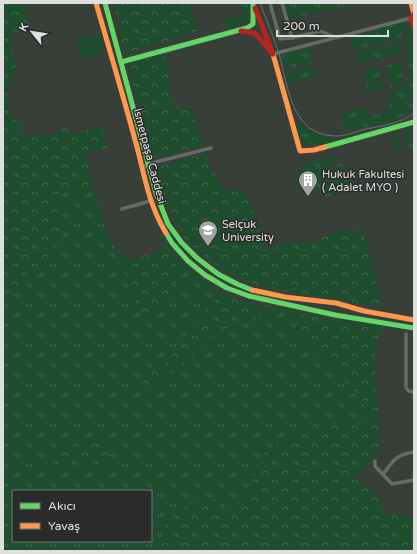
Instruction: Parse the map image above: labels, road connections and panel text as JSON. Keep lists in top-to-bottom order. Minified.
{"streets":{"main road":["İsmetpaşa Caddesi"]},"places":{"building":["Hukuk Fakultesi ( Adalet MYO )"],"school or university":["Selçuk University"]},"legend":["Akıcı","Yavaş"],"scale_bar":"200 m","north":"top left"}
